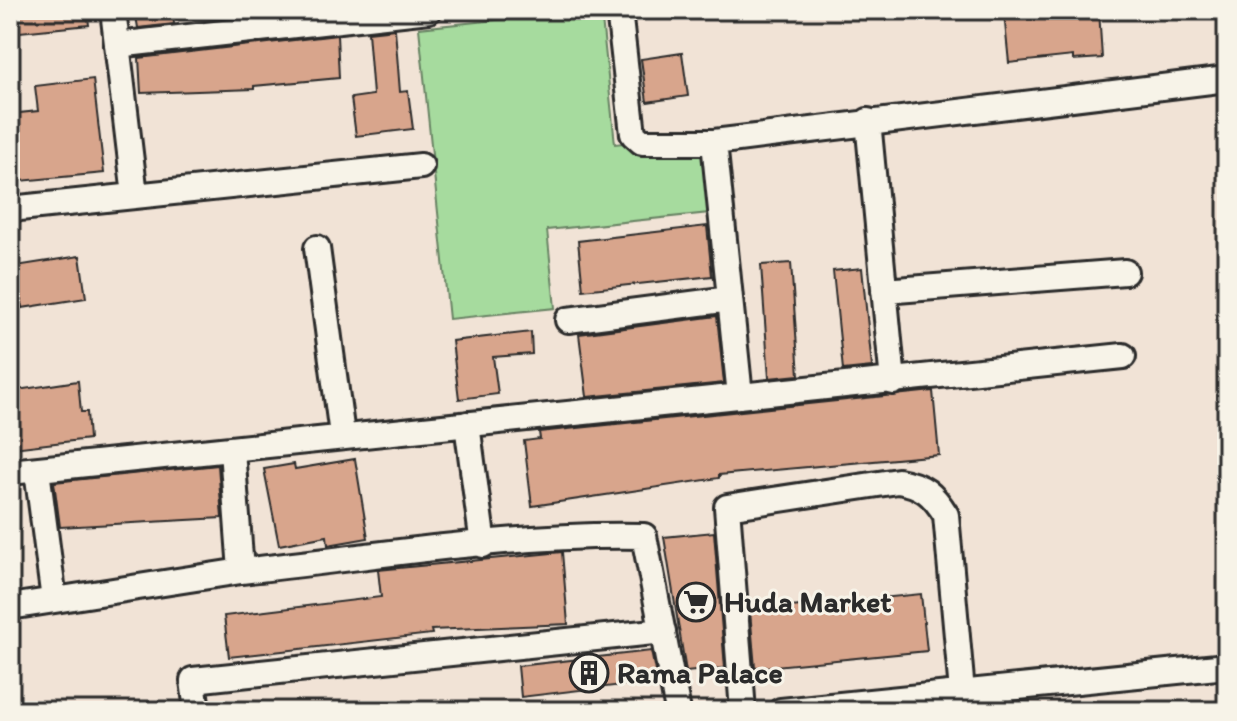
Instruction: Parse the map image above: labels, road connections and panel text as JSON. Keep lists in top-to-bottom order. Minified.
{"places":{"supermarket":["Huda Market"],"building":["Rama Palace"]}}
